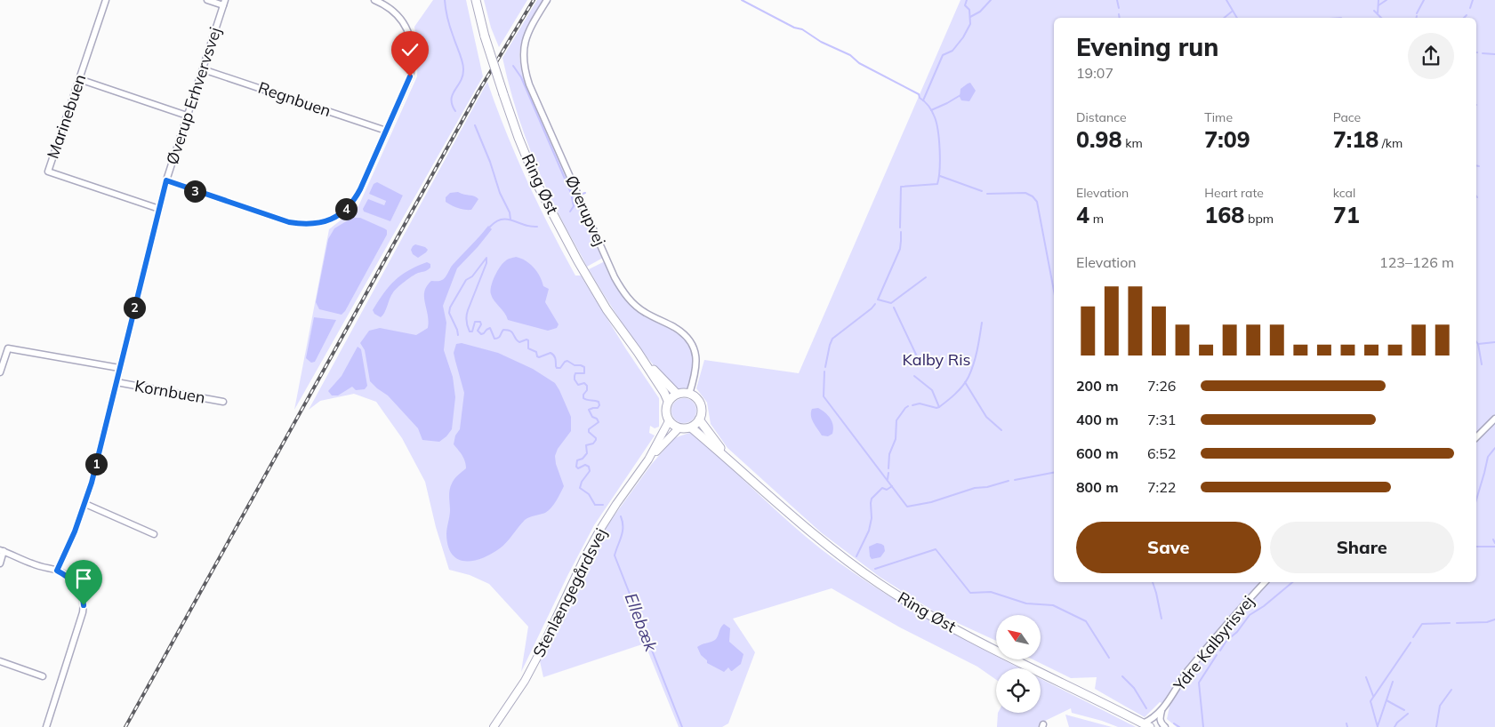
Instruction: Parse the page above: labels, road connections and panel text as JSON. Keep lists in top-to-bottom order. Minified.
{"streets":{"main road":["Ring Øst"],"street":["Øverup Erhvervsvej","Regnbuen","Marinebuen","Øverupvej","Kornbuen","Stenlængegårdsvej","Ydre Kalbyrisvej"]},"crossings":[["Øverup Erhvervsvej","Regnbuen"],["Øverup Erhvervsvej","Marinebuen"],["Øverup Erhvervsvej","Kornbuen"],["Ring Øst","Øverupvej"],["Ring Øst","Stenlængegårdsvej"],["Ring Øst","Ydre Kalbyrisvej"],["Øverupvej","Stenlængegårdsvej"]],"water":["Ellebæk"],"parks":["Kalby Ris"],"north":"top left","page":{"heading":["Evening run","19:07"],"stats":[["Distance","0.98 km"],["Time","7:09"],["Pace","7:18 /km"],["Elevation","4 m"],["Heart rate","168 bpm"],["kcal","71"]],"pins":["3","4","2","1"],"chart":["Elevation","123–126 m"],"list":[{"name":"200 m","note":"7:26"},{"name":"400 m","note":"7:31"},{"name":"600 m","note":"6:52"},{"name":"800 m","note":"7:22"}],"buttons":["Save","Share"]}}
